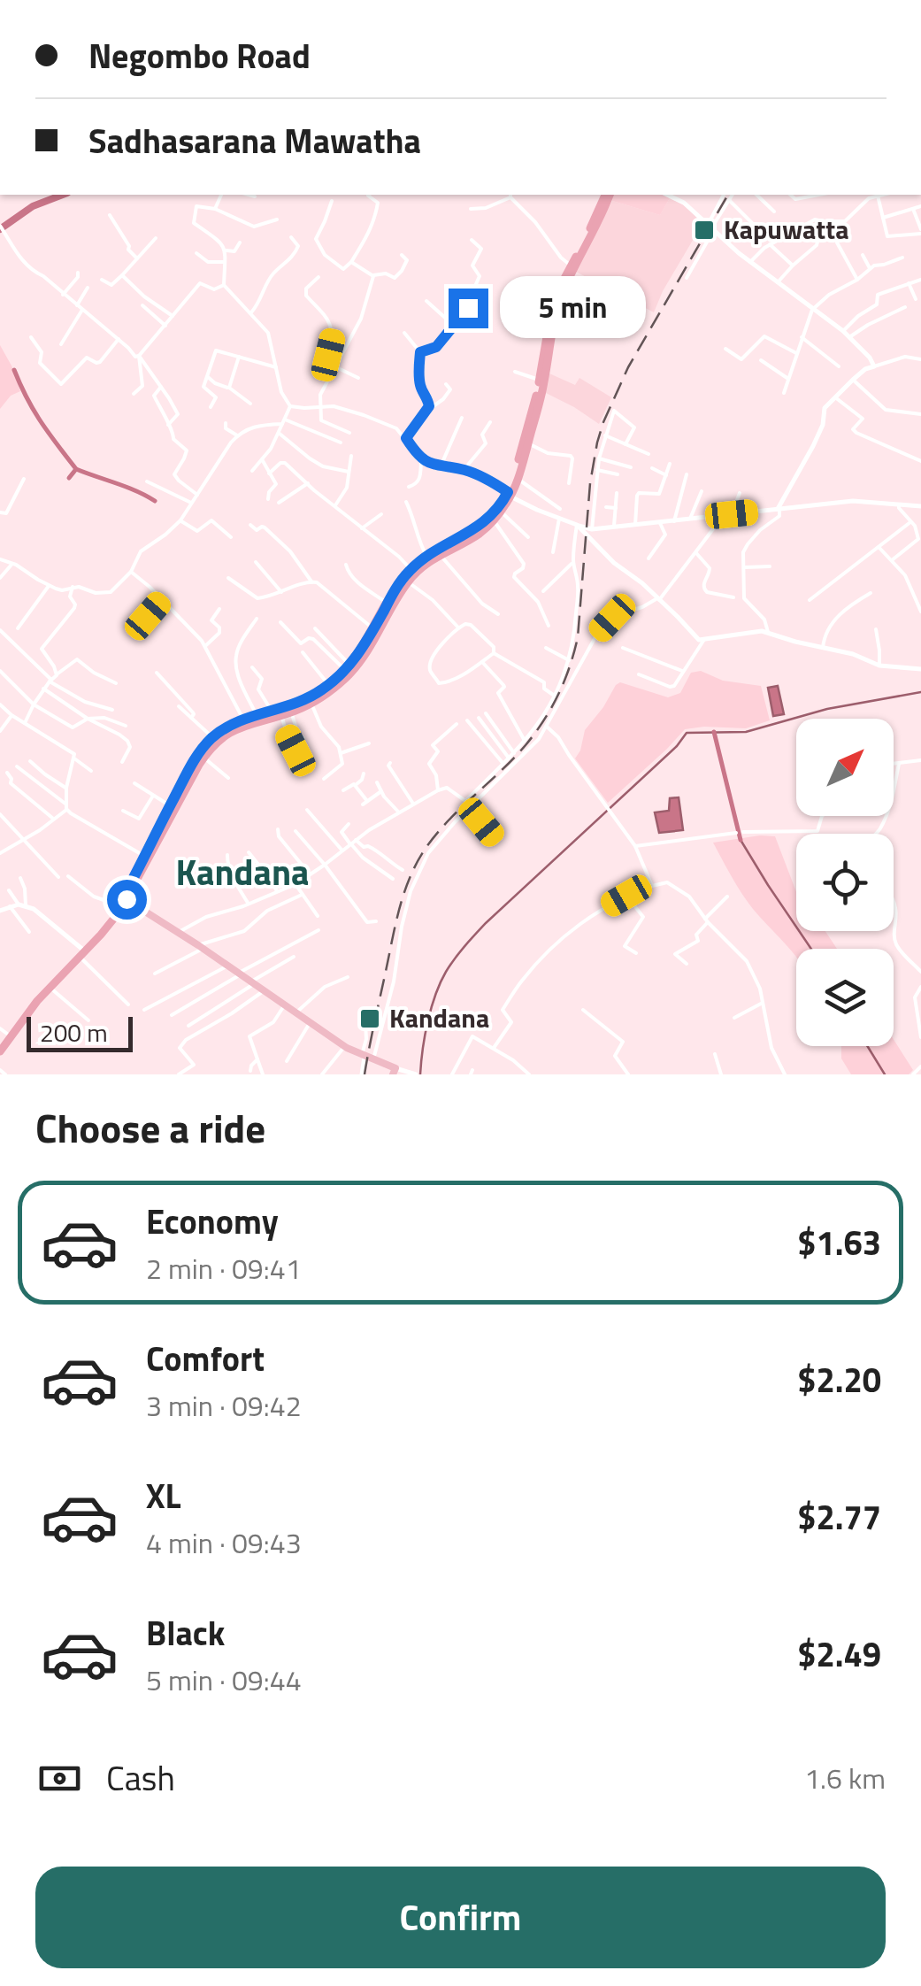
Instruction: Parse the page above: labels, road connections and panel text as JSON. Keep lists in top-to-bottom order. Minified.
{"districts":["Kandana"],"places":{"transit":["Kapuwatta","Kandana"]},"scale_bar":"200 m","north":"top right","page":{"banner":["Negombo Road","Sadhasarana Mawatha"],"bubble":"5 min","scale":"200 m","heading":"Choose a ride","list":[{"name":"Economy","note":"2 min · 09:41","value":"$1.63"},{"name":"Comfort","note":"3 min · 09:42","value":"$2.20"},{"name":"XL","note":"4 min · 09:43","value":"$2.77"},{"name":"Black","note":"5 min · 09:44","value":"$2.49"}],"pay":["Cash","1.6 km"],"buttons":"Confirm"}}
